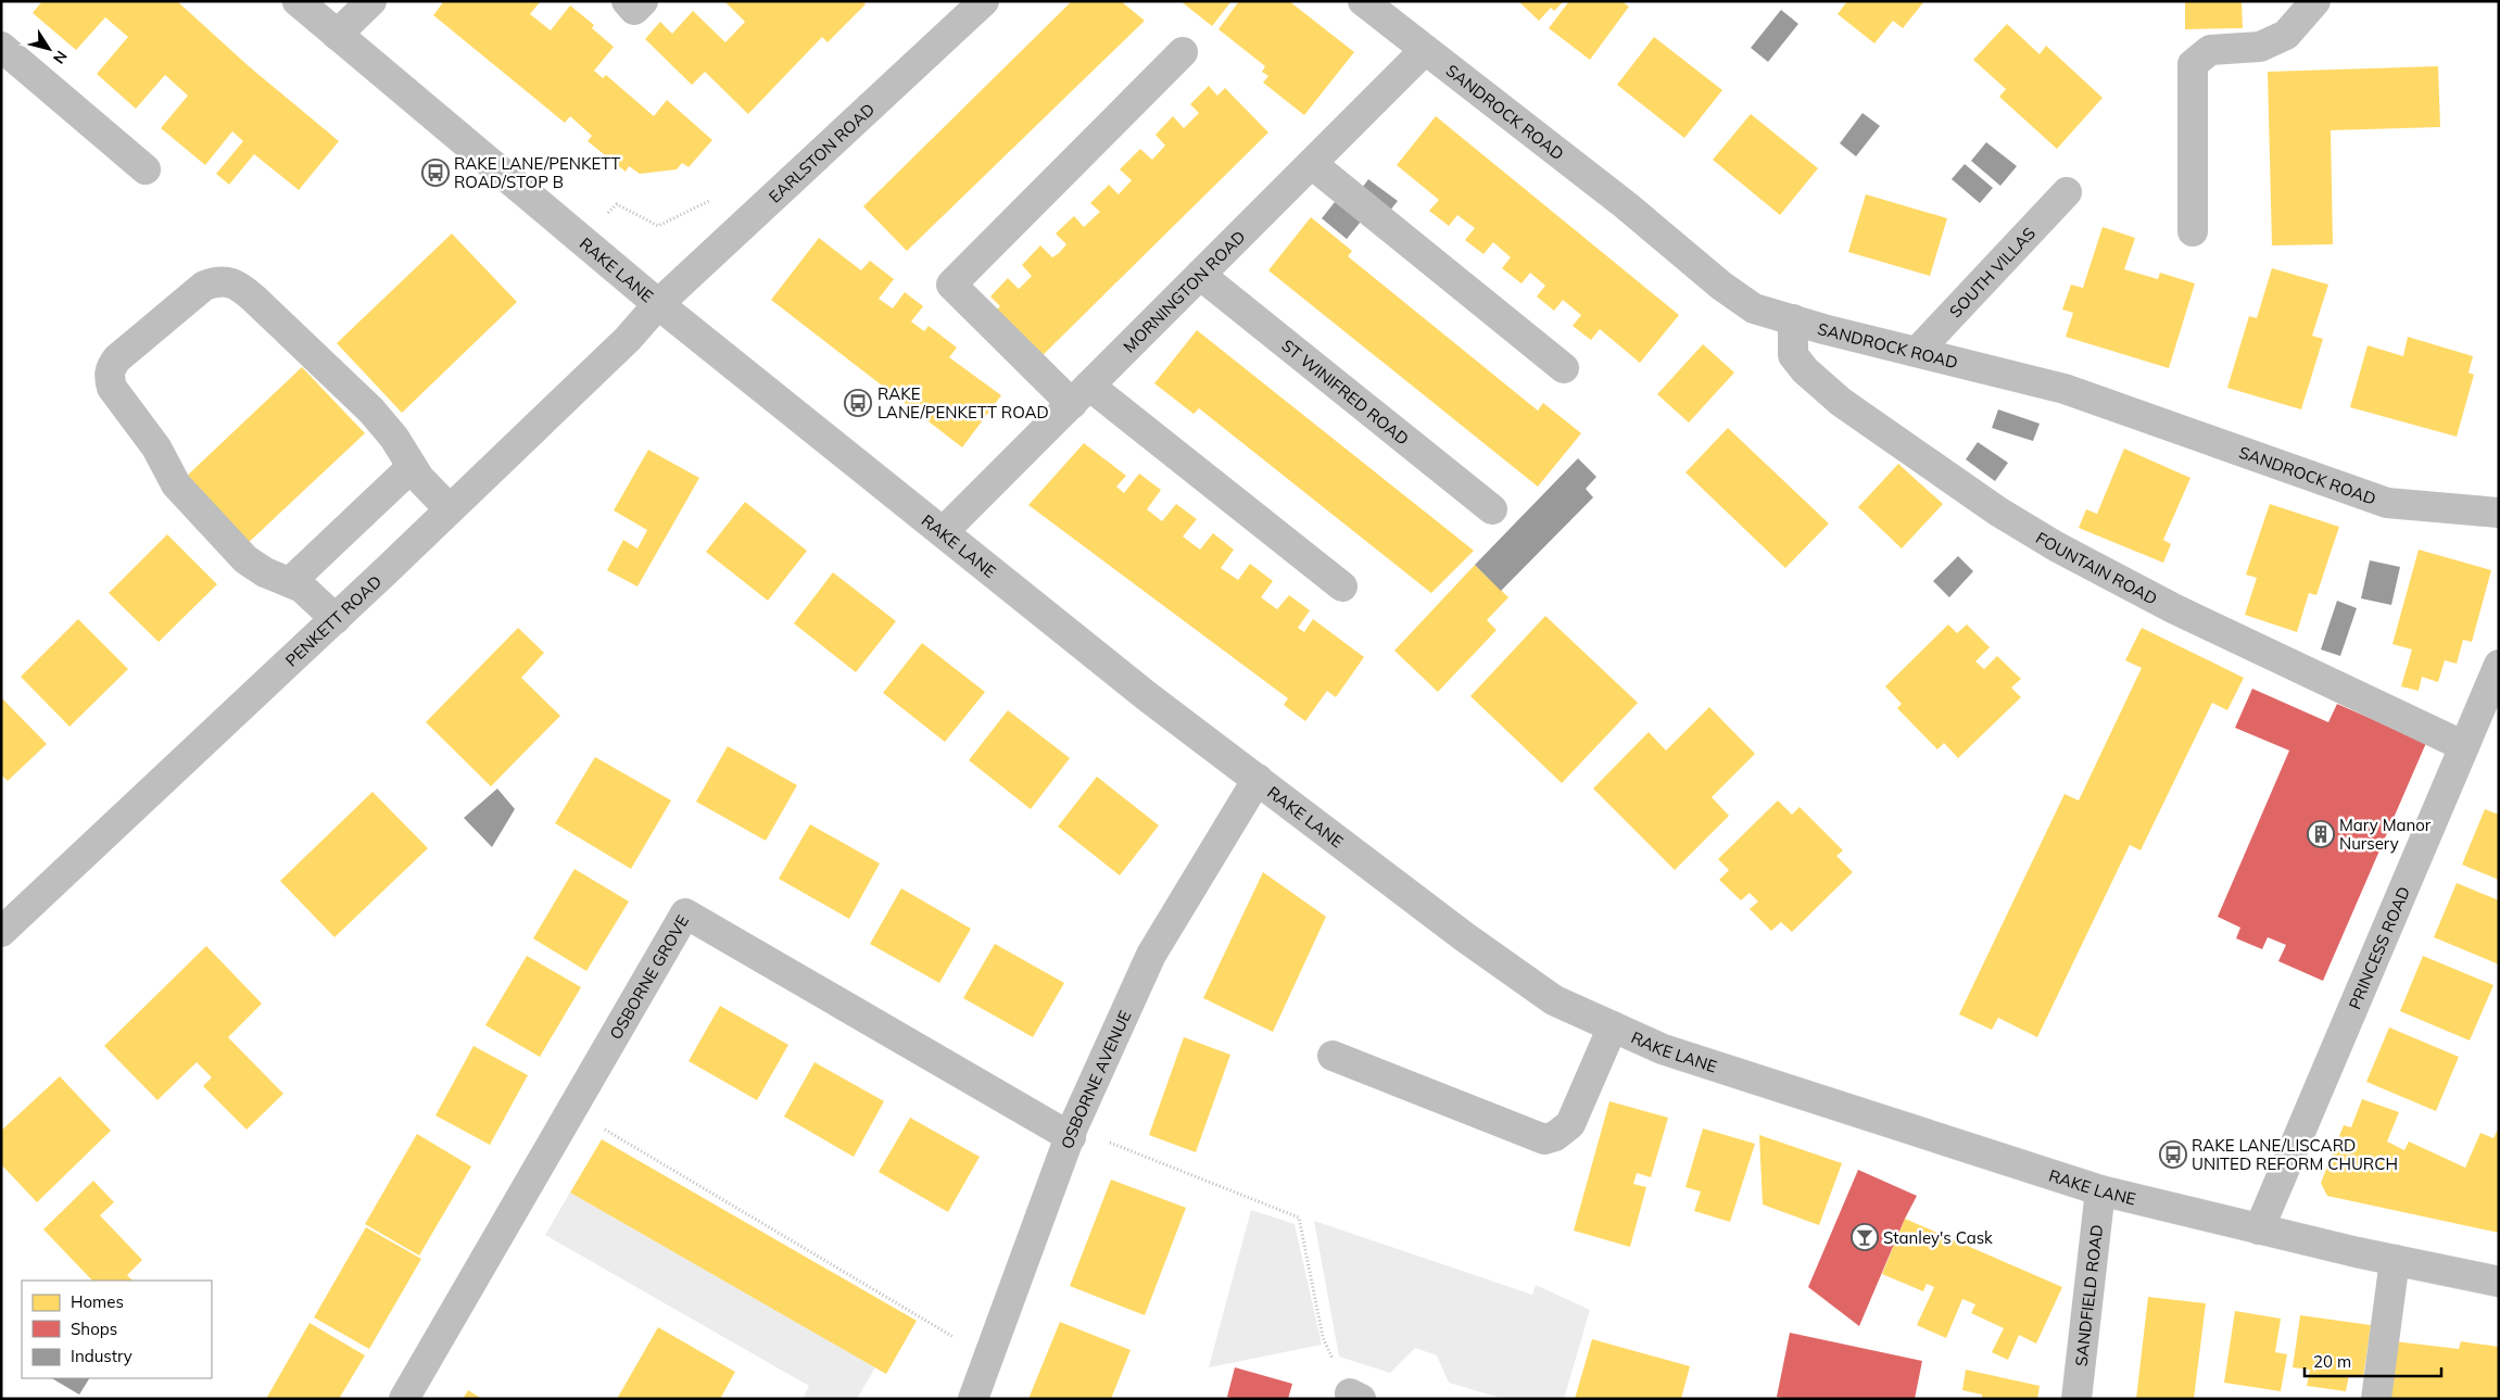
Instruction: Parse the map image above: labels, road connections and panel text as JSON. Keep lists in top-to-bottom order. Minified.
{"streets":{"street":["SANDROCK ROAD","EARLSTON ROAD","RAKE LANE","SOUTH VILLAS","MORNINGTON ROAD","ST WINIFRED ROAD","FOUNTAIN ROAD","PENKETT ROAD","PRINCESS ROAD","OSBORNE GROVE","OSBORNE AVENUE","SANDFIELD ROAD"]},"crossings":[["SANDROCK ROAD","SOUTH VILLAS"],["SANDROCK ROAD","MORNINGTON ROAD"],["SANDROCK ROAD","FOUNTAIN ROAD"],["EARLSTON ROAD","RAKE LANE"],["EARLSTON ROAD","PENKETT ROAD"],["RAKE LANE","MORNINGTON ROAD"],["RAKE LANE","PENKETT ROAD"],["RAKE LANE","PRINCESS ROAD"],["RAKE LANE","OSBORNE AVENUE"],["RAKE LANE","SANDFIELD ROAD"],["MORNINGTON ROAD","ST WINIFRED ROAD"],["FOUNTAIN ROAD","PRINCESS ROAD"],["OSBORNE GROVE","OSBORNE AVENUE"]],"places":{"bus stop":["RAKE LANE/PENKETT ROAD/STOP B","RAKE LANE/PENKETT ROAD","RAKE LANE/LISCARD UNITED REFORM CHURCH"],"building":["Mary Manor Nursery"],"bar":["Stanley's Cask"]},"legend":["Homes","Shops","Industry"],"scale_bar":"20 m","north":"bottom right"}
